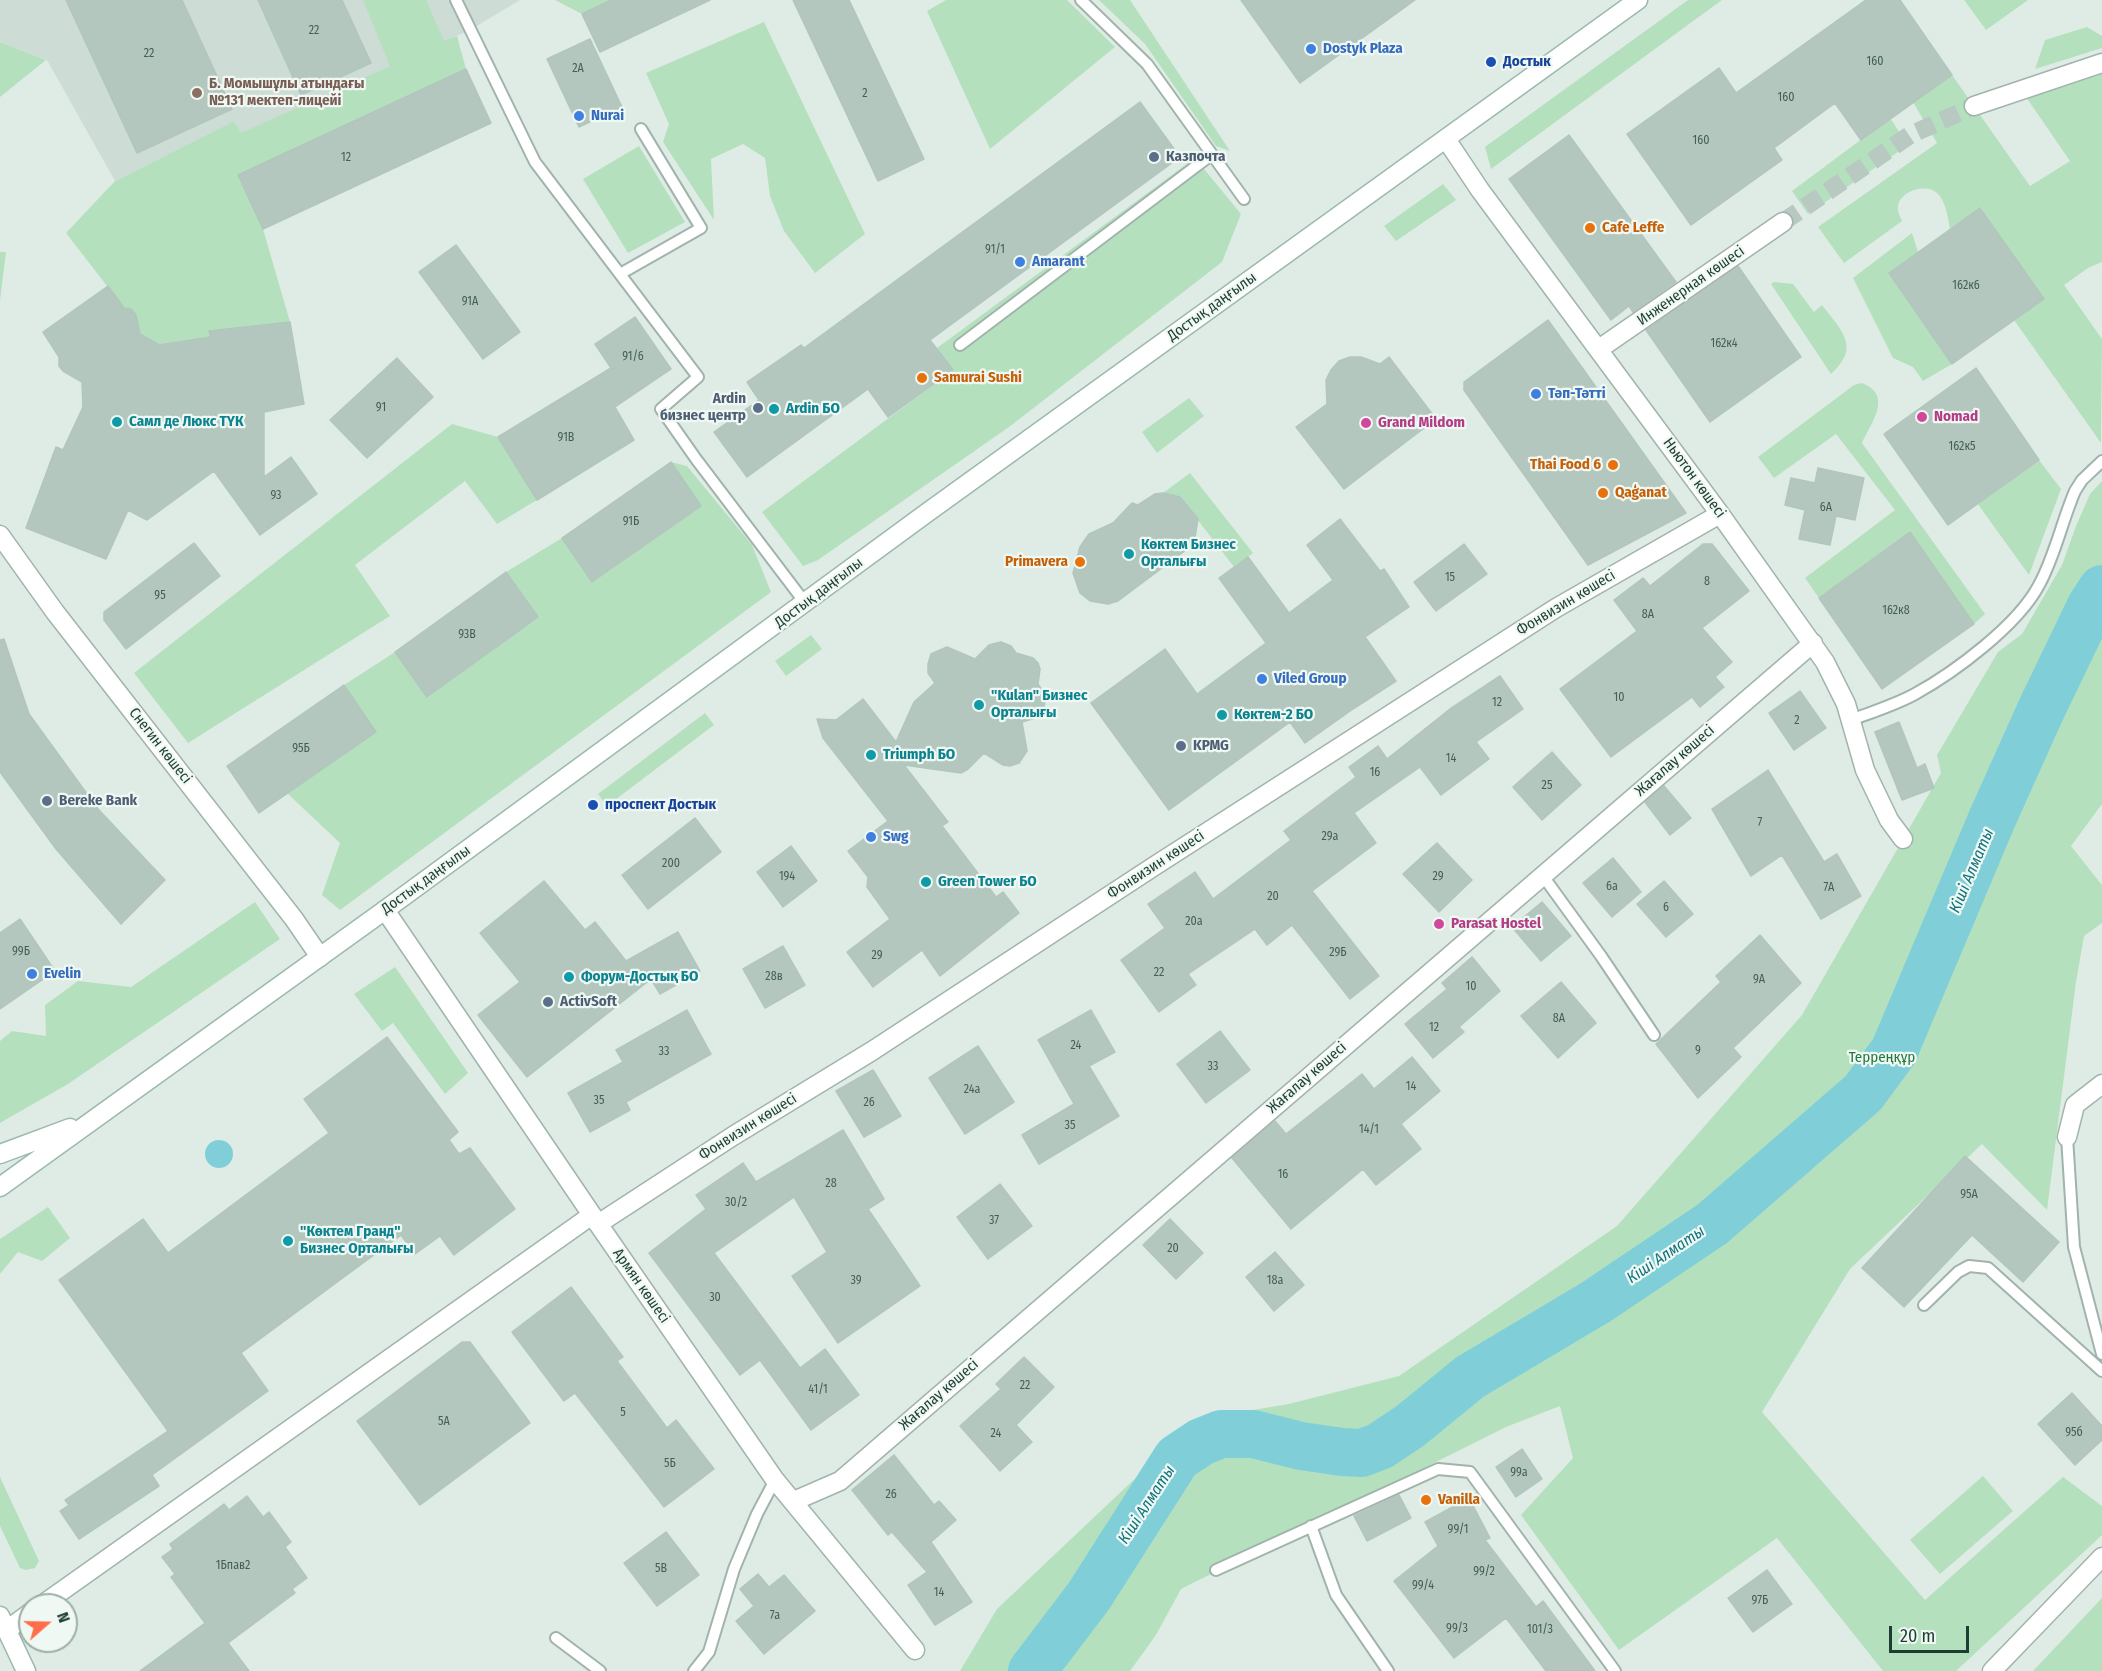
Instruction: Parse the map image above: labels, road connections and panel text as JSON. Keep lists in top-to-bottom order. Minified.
{"streets":{"street":["Инженерная көшесі","Достық даңғылы","Ньютон көшесі","Фонвизин көшесі","Снегин көшесі","Жағалау көшесі","Армян көшесі"]},"crossings":[["Инженерная көшесі","Ньютон көшесі"],["Достық даңғылы","Ньютон көшесі"],["Достық даңғылы","Снегин көшесі"],["Достық даңғылы","Армян көшесі"],["Ньютон көшесі","Фонвизин көшесі"],["Ньютон көшесі","Жағалау көшесі"],["Фонвизин көшесі","Армян көшесі"],["Жағалау көшесі","Армян көшесі"]],"water":["Кіші Алматы"],"parks":["Терреңқұр"],"places":["Dostyk Plaza","Достык","Б. Момышұлы атындағы №131 мектеп-лицейі","Nurai","Казпочта","Cafe Leffe","Amarant","Samurai Sushi","Тәп-Тәтті","Ardin бизнес центр","Ardin БО","Nomad","Самл де Люкс ТҮК","Grand Mildom","Thai Food 6","Qaģanat","Көктем Бизнес Орталығы","Primavera","Viled Group","\"Kulan\" Бизнес Орталығы","Көктем-2 БО","KPMG","Triumph БО","Bereke Bank","проспект Достык","Swg","Green Tower БО","Parasat Hostel","Evelin","Форум-Достық БО","ActivSoft","\"Көктем Гранд\" Бизнес Орталығы","Vanilla"],"house_numbers":["22","22","160","2А","2","160","160","12","91/1","162к6","91А","162к4","91/6","91","91В","162к5","93","6А","91Б","15","8","95","162к8","8А","93В","10","12","2","95Б","14","16","25","7","29а","200","194","29","6а","7А","20","6","20а","99Б","29Б","29","22","28в","9А","10","8А","12","24","9","33","33","14","24а","35","26","35","14/1","16","28","95А","30/2","37","20","39","18а","30","22","41/1","5","5А","95б","24","5Б","99а","26","99/1","1Бпав2","5В","99/2","99/4","14","97Б","7а","99/3","101/3"],"scale_bar":"20 m","north":"right"}
